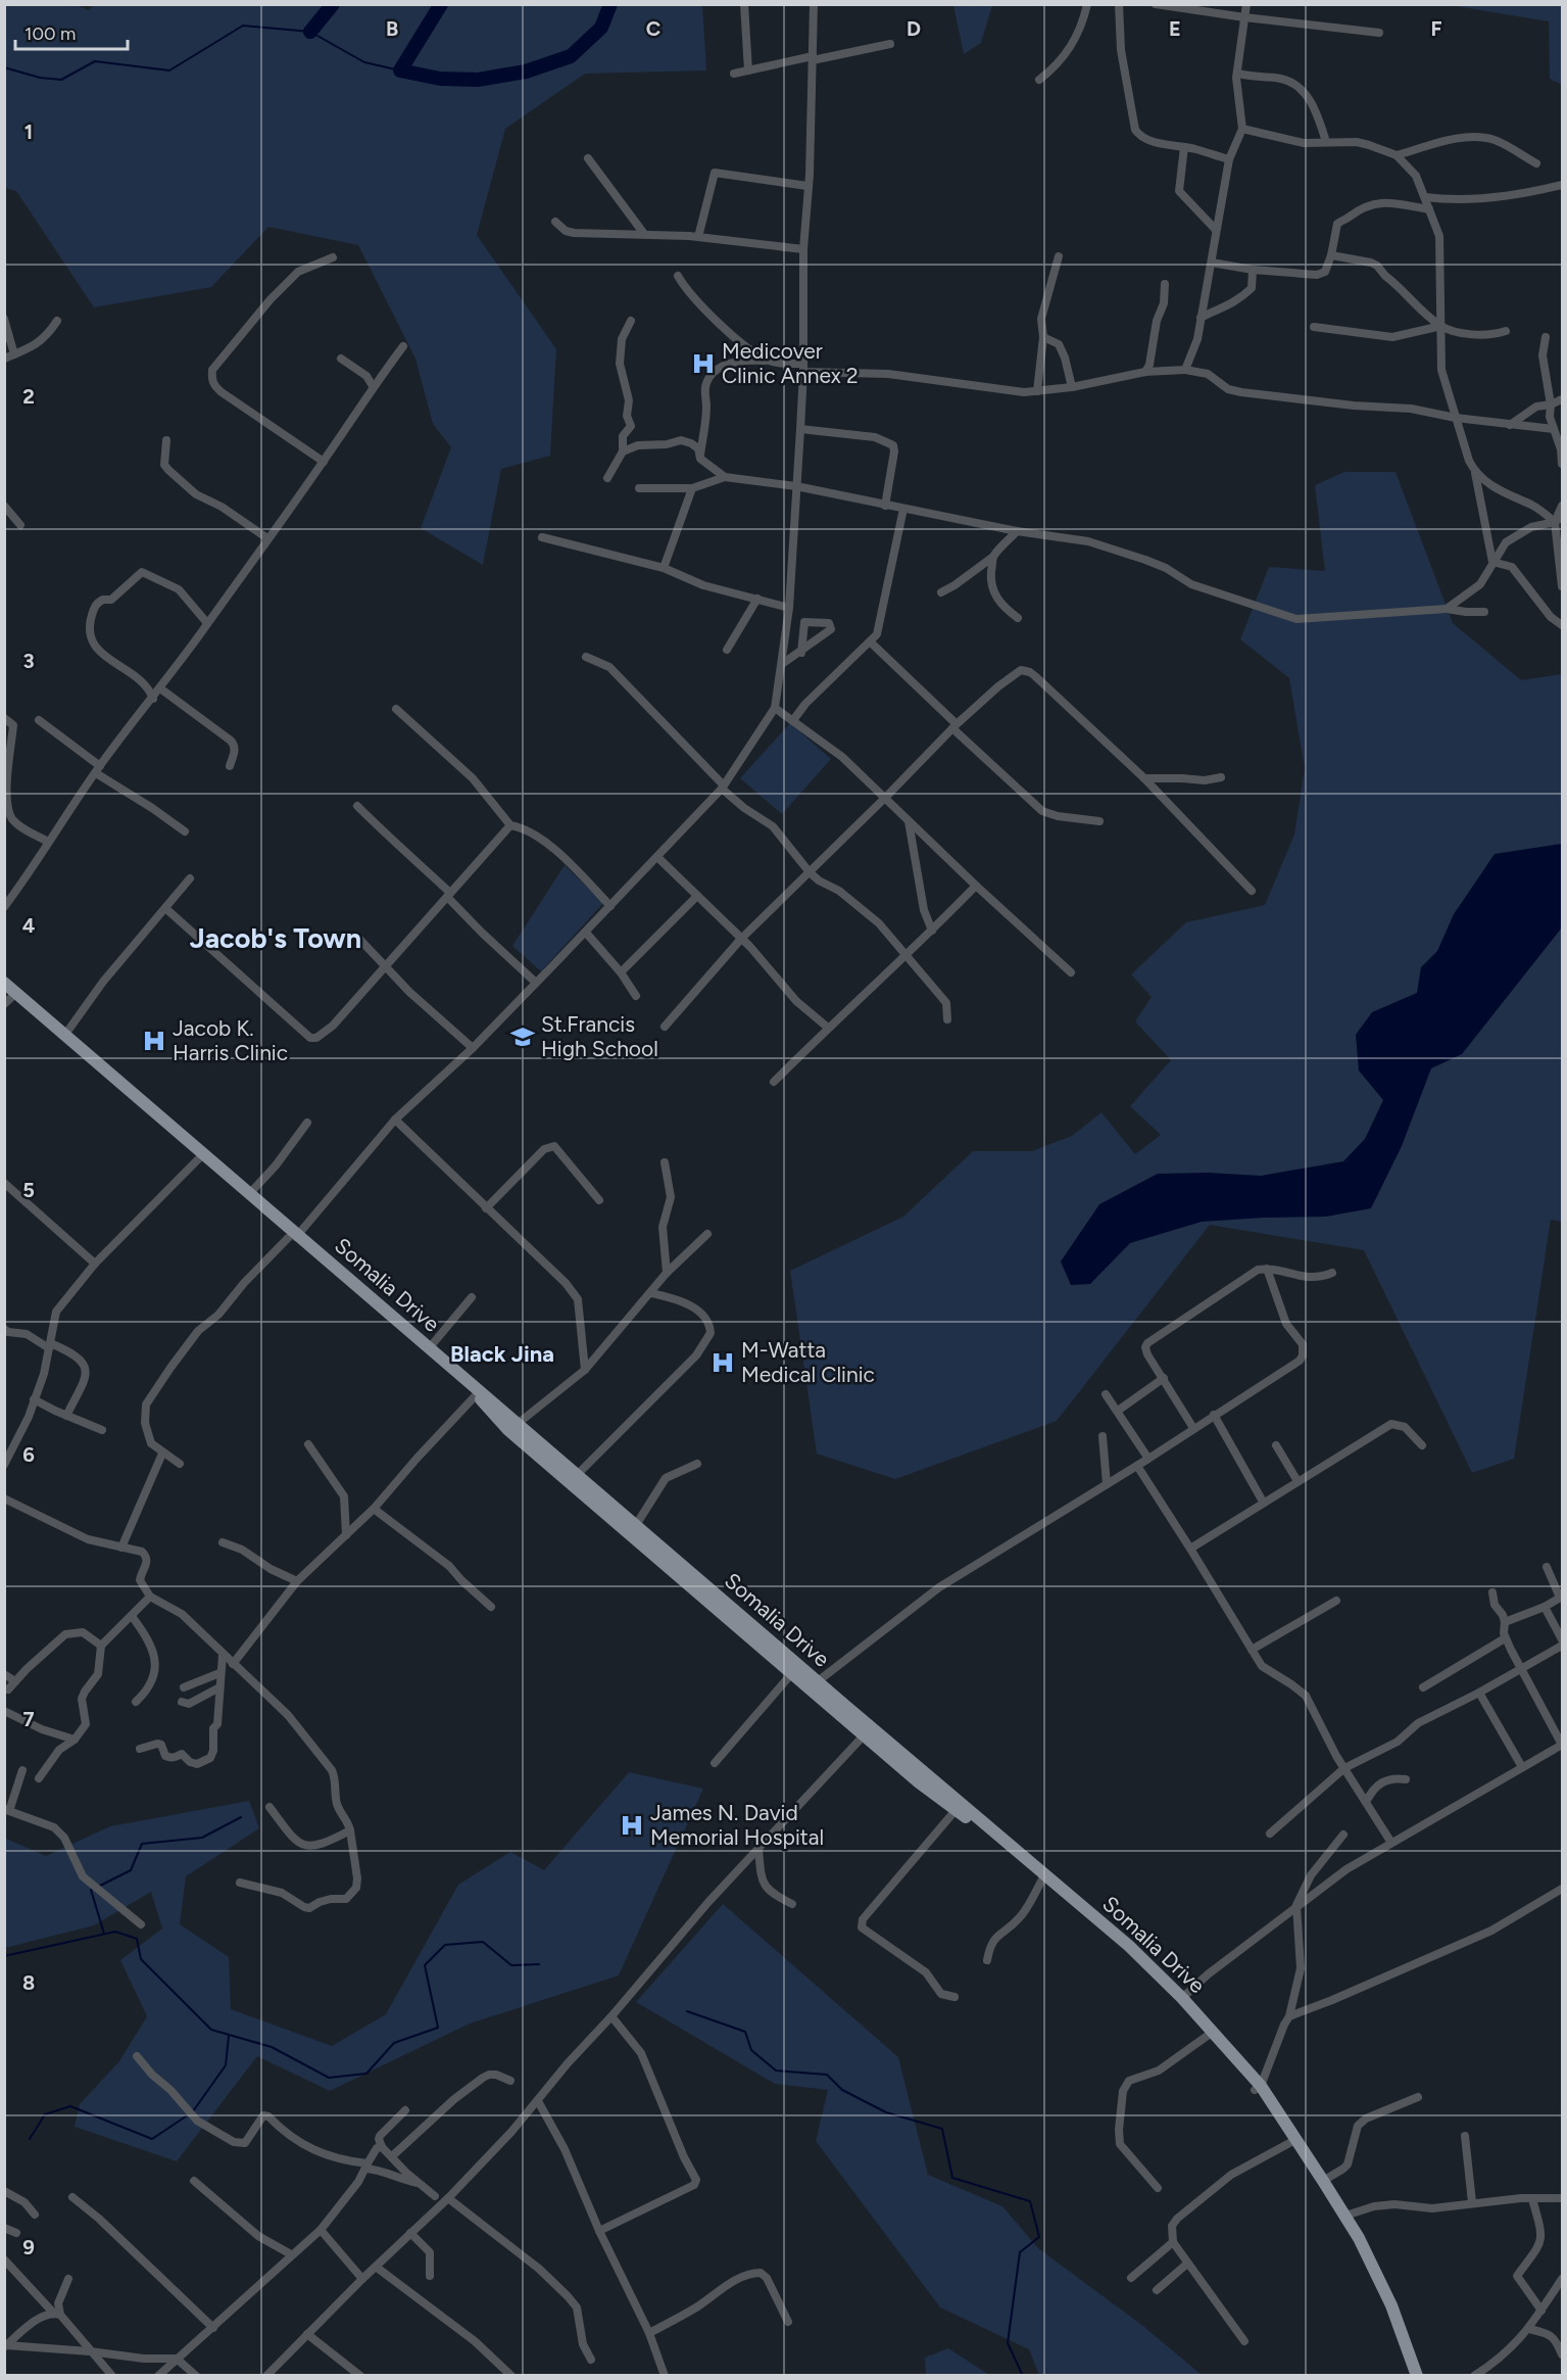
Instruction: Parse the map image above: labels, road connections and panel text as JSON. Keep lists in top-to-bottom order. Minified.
{"streets":{"main road":["Somalia Drive"]},"districts":["Jacob's Town","Black Jina"],"places":{"hospital":["Medicover Clinic Annex 2","Jacob K. Harris Clinic","M-Watta Medical Clinic","James N. David Memorial Hospital"],"school or university":["St.Francis High School"]},"scale_bar":"100 m","grid":{"columns":["B","C","D","E","F"],"rows":["1","2","3","4","5","6","7","8","9"]}}
